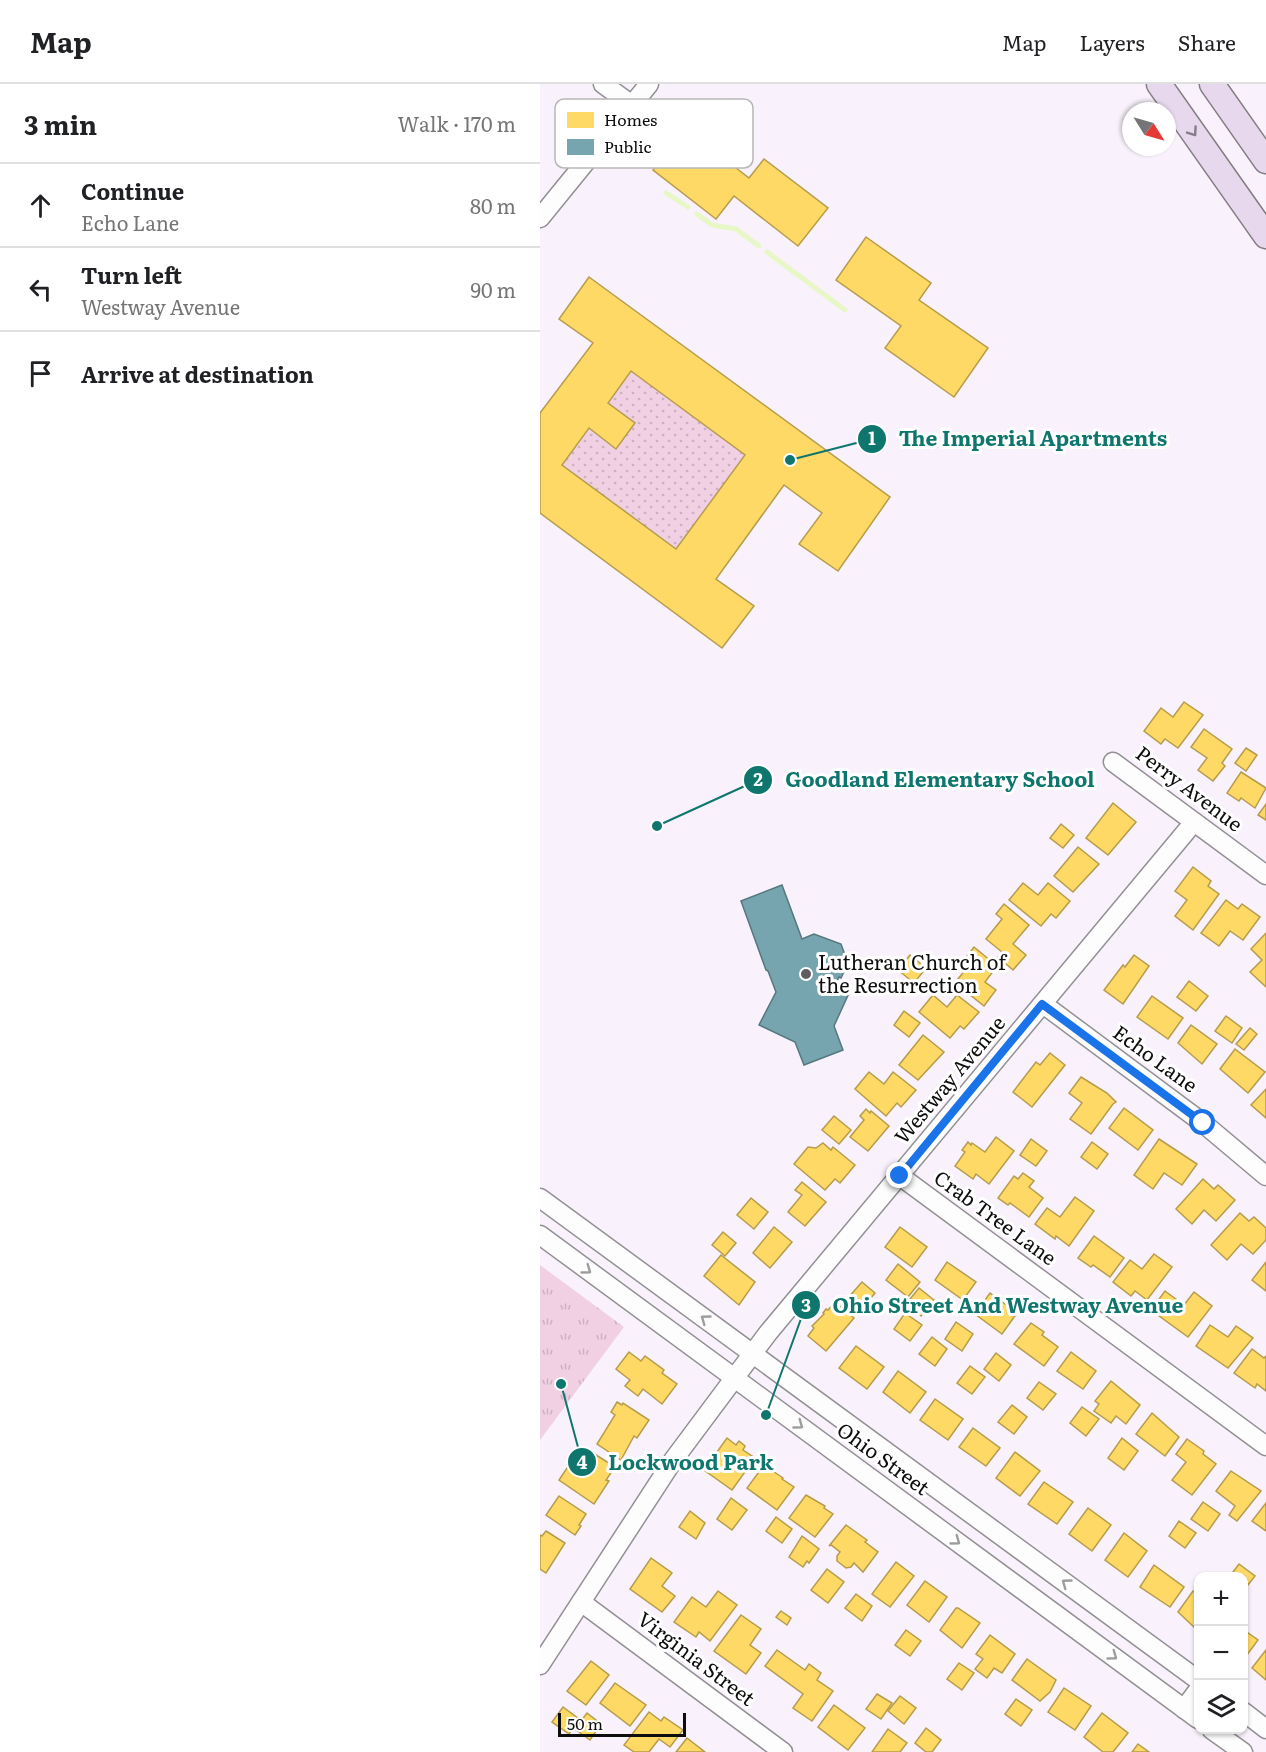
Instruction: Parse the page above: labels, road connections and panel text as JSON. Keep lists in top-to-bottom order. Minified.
{"streets":{"street":["Perry Avenue","Echo Lane","Westway Avenue","Crab Tree Lane","Ohio Street","Virginia Street"]},"crossings":[["Perry Avenue","Westway Avenue"],["Echo Lane","Westway Avenue"],["Westway Avenue","Crab Tree Lane"],["Westway Avenue","Ohio Street"],["Westway Avenue","Virginia Street"]],"places":["The Imperial Apartments","Goodland Elementary School","Lutheran Church of the Resurrection","Lockwood Park","Ohio Street And Westway Avenue"],"legend":["Homes","Public"],"scale_bar":"50 m","north":"bottom right","page":{"header":"Map","nav":["Map","Layers","Share"],"heading":["3 min","Walk · 170 m"],"list":[["Continue","Echo Lane","80 m"],["Turn left","Westway Avenue","90 m"],"Arrive at destination"],"map_buttons":["+","−"],"scale":"50 m"}}
